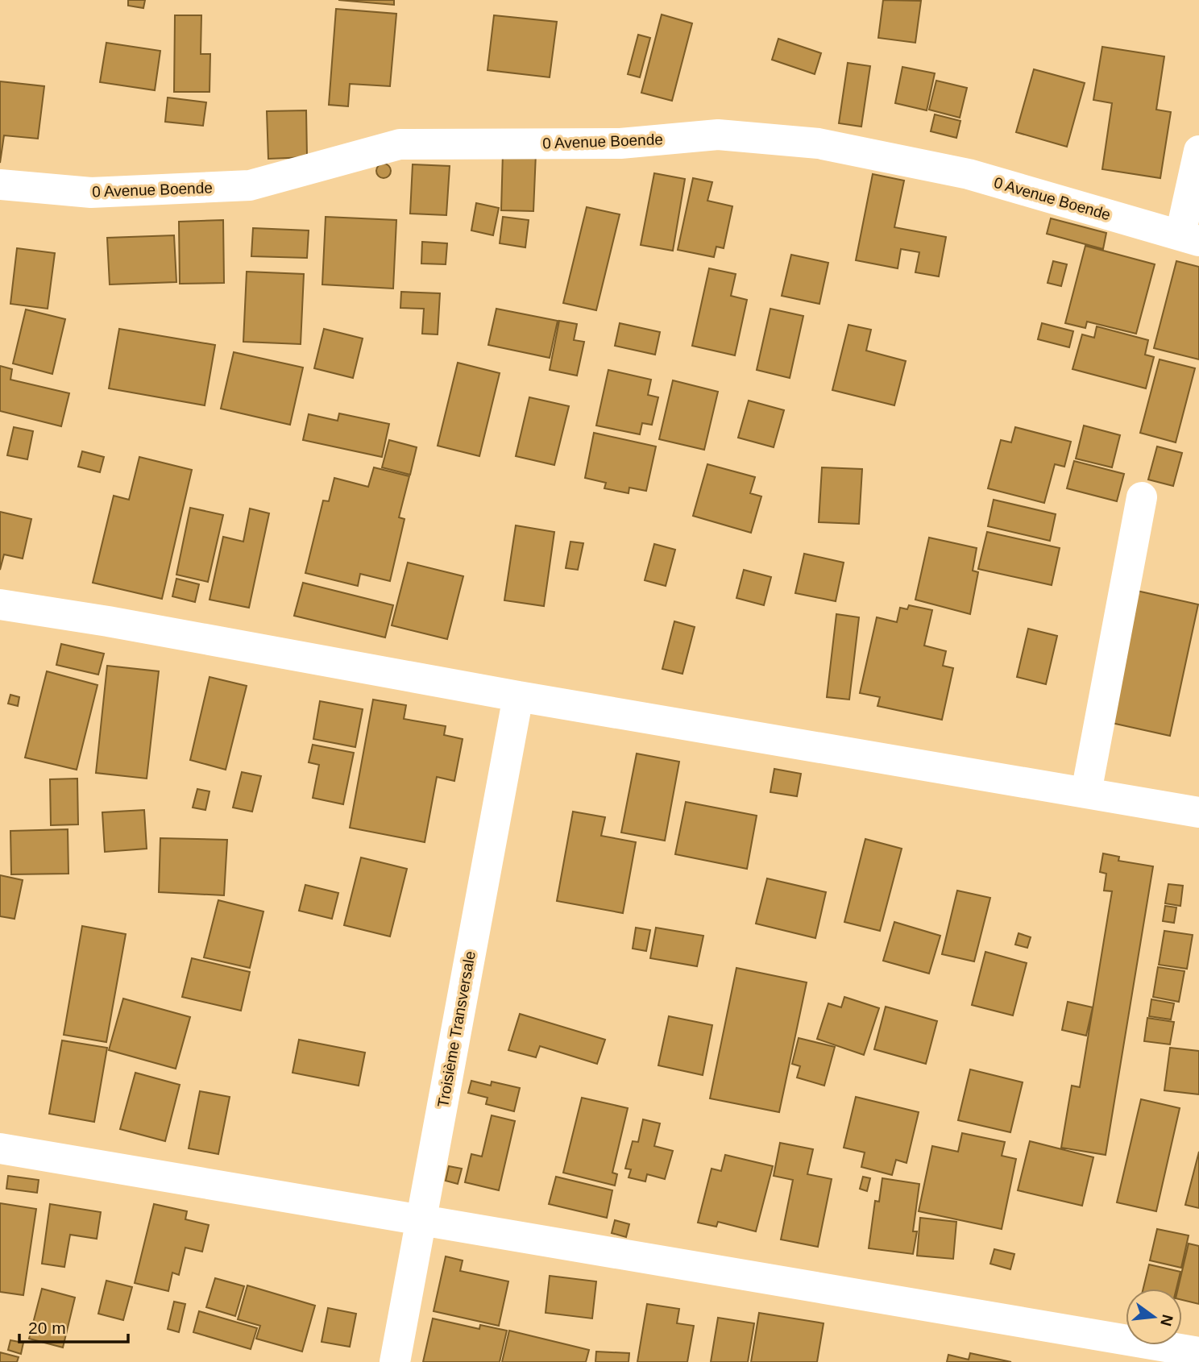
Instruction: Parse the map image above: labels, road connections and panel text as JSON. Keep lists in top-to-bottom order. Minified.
{"streets":{"street":["0 Avenue Boende","Troisième Transversale"]},"scale_bar":"20 m","north":"right"}
